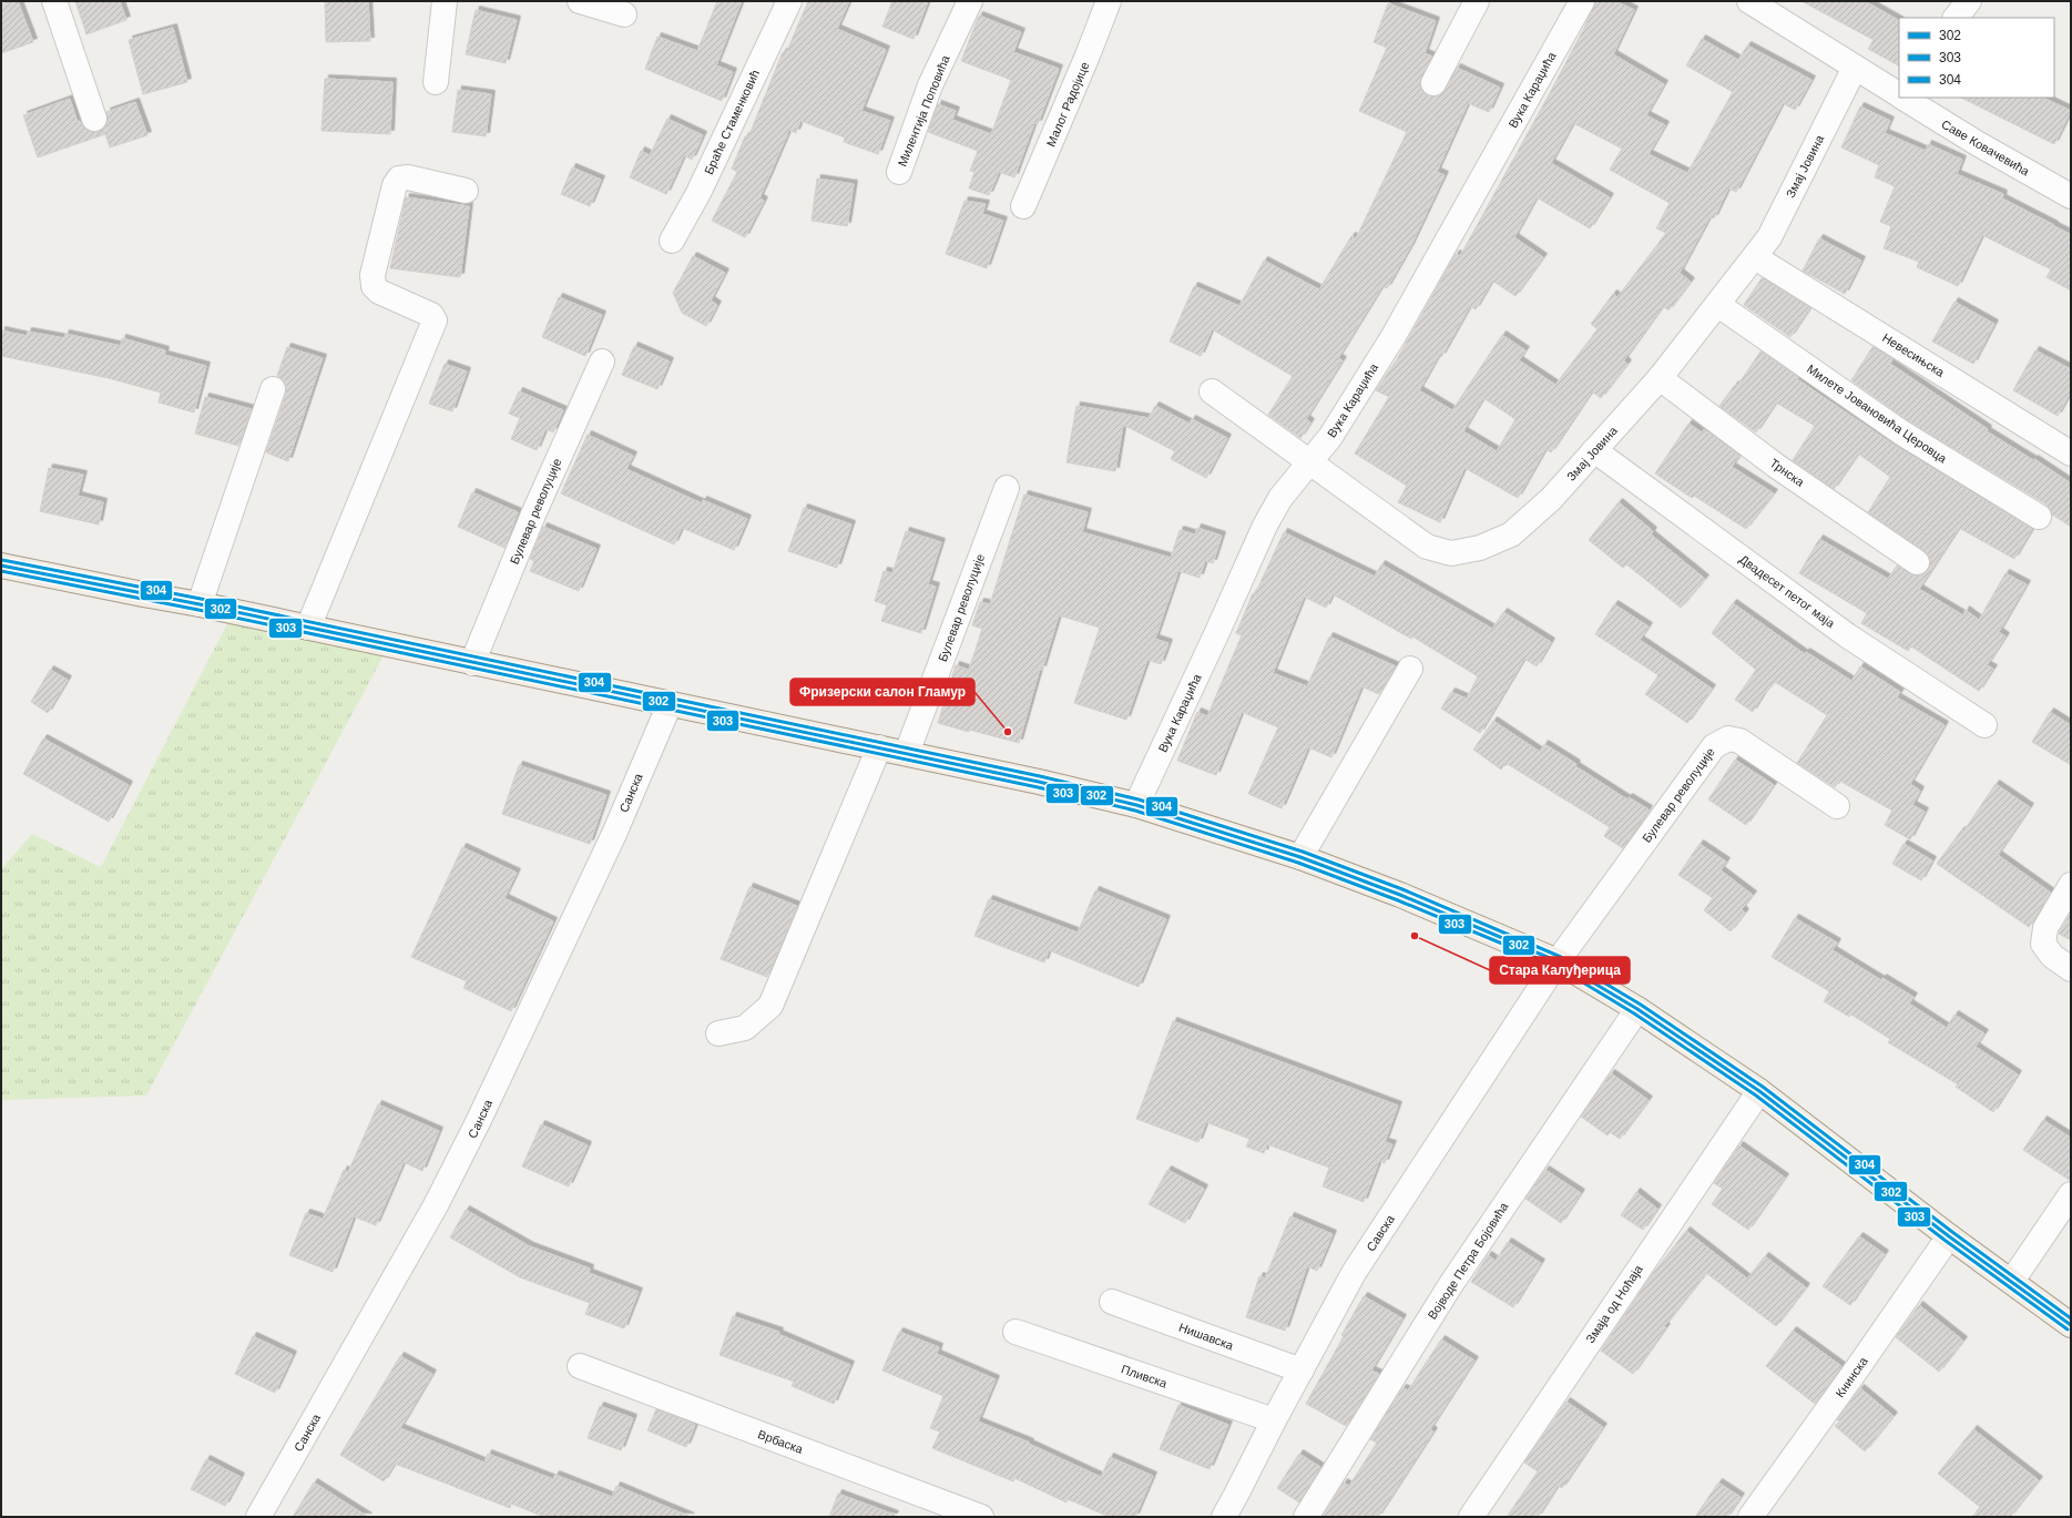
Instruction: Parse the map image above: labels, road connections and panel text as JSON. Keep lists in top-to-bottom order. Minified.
{"streets":{"street":["Вука Караџића","Малог Радојице","Милентија Поповића","Браће Стаменковић","Саве Ковачевића","Змај Јовина","Невесињска","Милете Јовановића Церовца","Трнска","Булевар револуције","Двадесет петог маја","Санска","Савска","Војводе Петра Бојовића","Змаја од Ноћаја","Нишавска","Пливска","Книнска","Врбаска"]},"crossings":[["Вука Караџића","Змај Јовина"],["Саве Ковачевића","Змај Јовина"],["Змај Јовина","Невесињска"],["Змај Јовина","Милете Јовановића Церовца"],["Змај Јовина","Трнска"],["Змај Јовина","Двадесет петог маја"],["Булевар револуције","Савска"],["Савска","Нишавска"],["Савска","Пливска"]],"places":["Фризерски салон Гламур","Стара Калуђерица"],"lines":["transit line 304","transit line 302","transit line 303"],"legend":["302","303","304"]}
